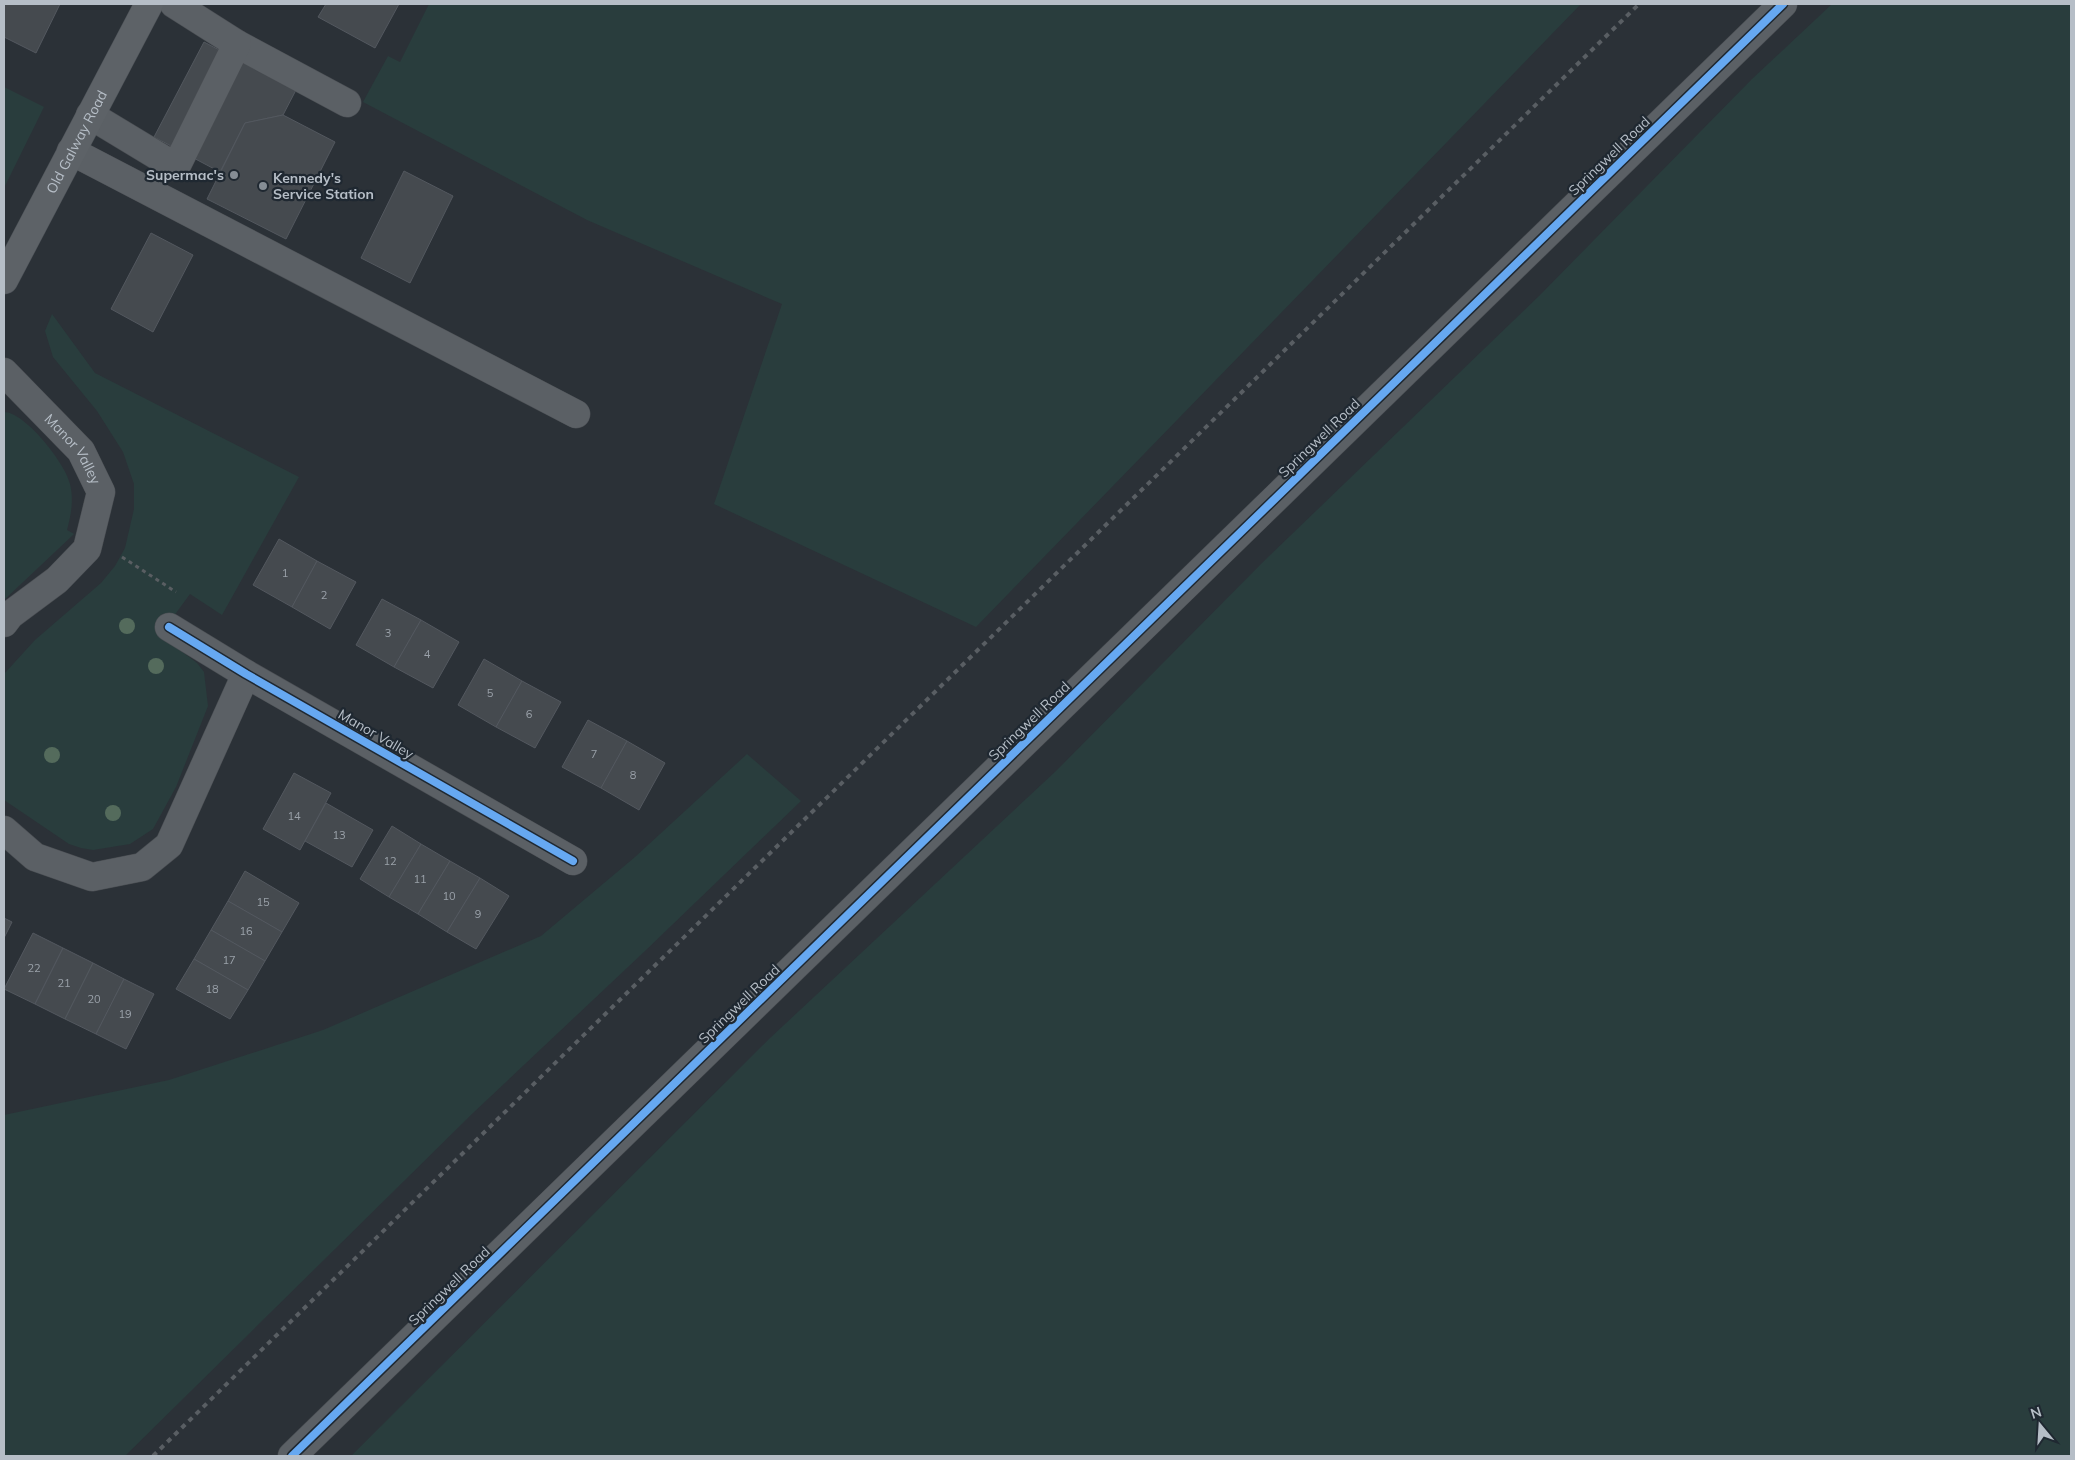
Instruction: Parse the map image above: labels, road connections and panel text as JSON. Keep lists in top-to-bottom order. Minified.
{"streets":{"main road":["Old Galway Road"],"street":["Springwell Road","Manor Valley"]},"places":["Supermac's","Kennedy's Service Station"],"house_numbers":["1","2","3","4","5","6","7","8","14","13","12","11","10","15","9","16","17","22","21","18","20","19"],"north":"top"}
